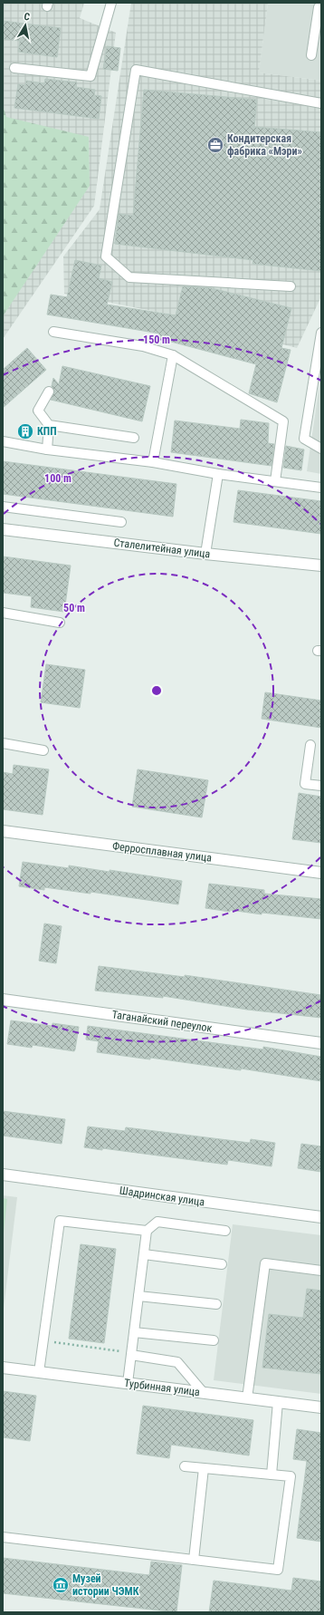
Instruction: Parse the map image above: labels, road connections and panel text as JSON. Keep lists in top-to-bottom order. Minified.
{"streets":{"street":["Сталелитейная улица","Ферросплавная улица","Таганайский переулок","Шадринская улица","Турбинная улица"]},"places":{"office":["Кондитерская фабрика «Мэри»"],"building":["КПП"],"museum":["Музей истории ЧЭМК"]},"north":"top","rings":["150 m","100 m","50 m"]}
